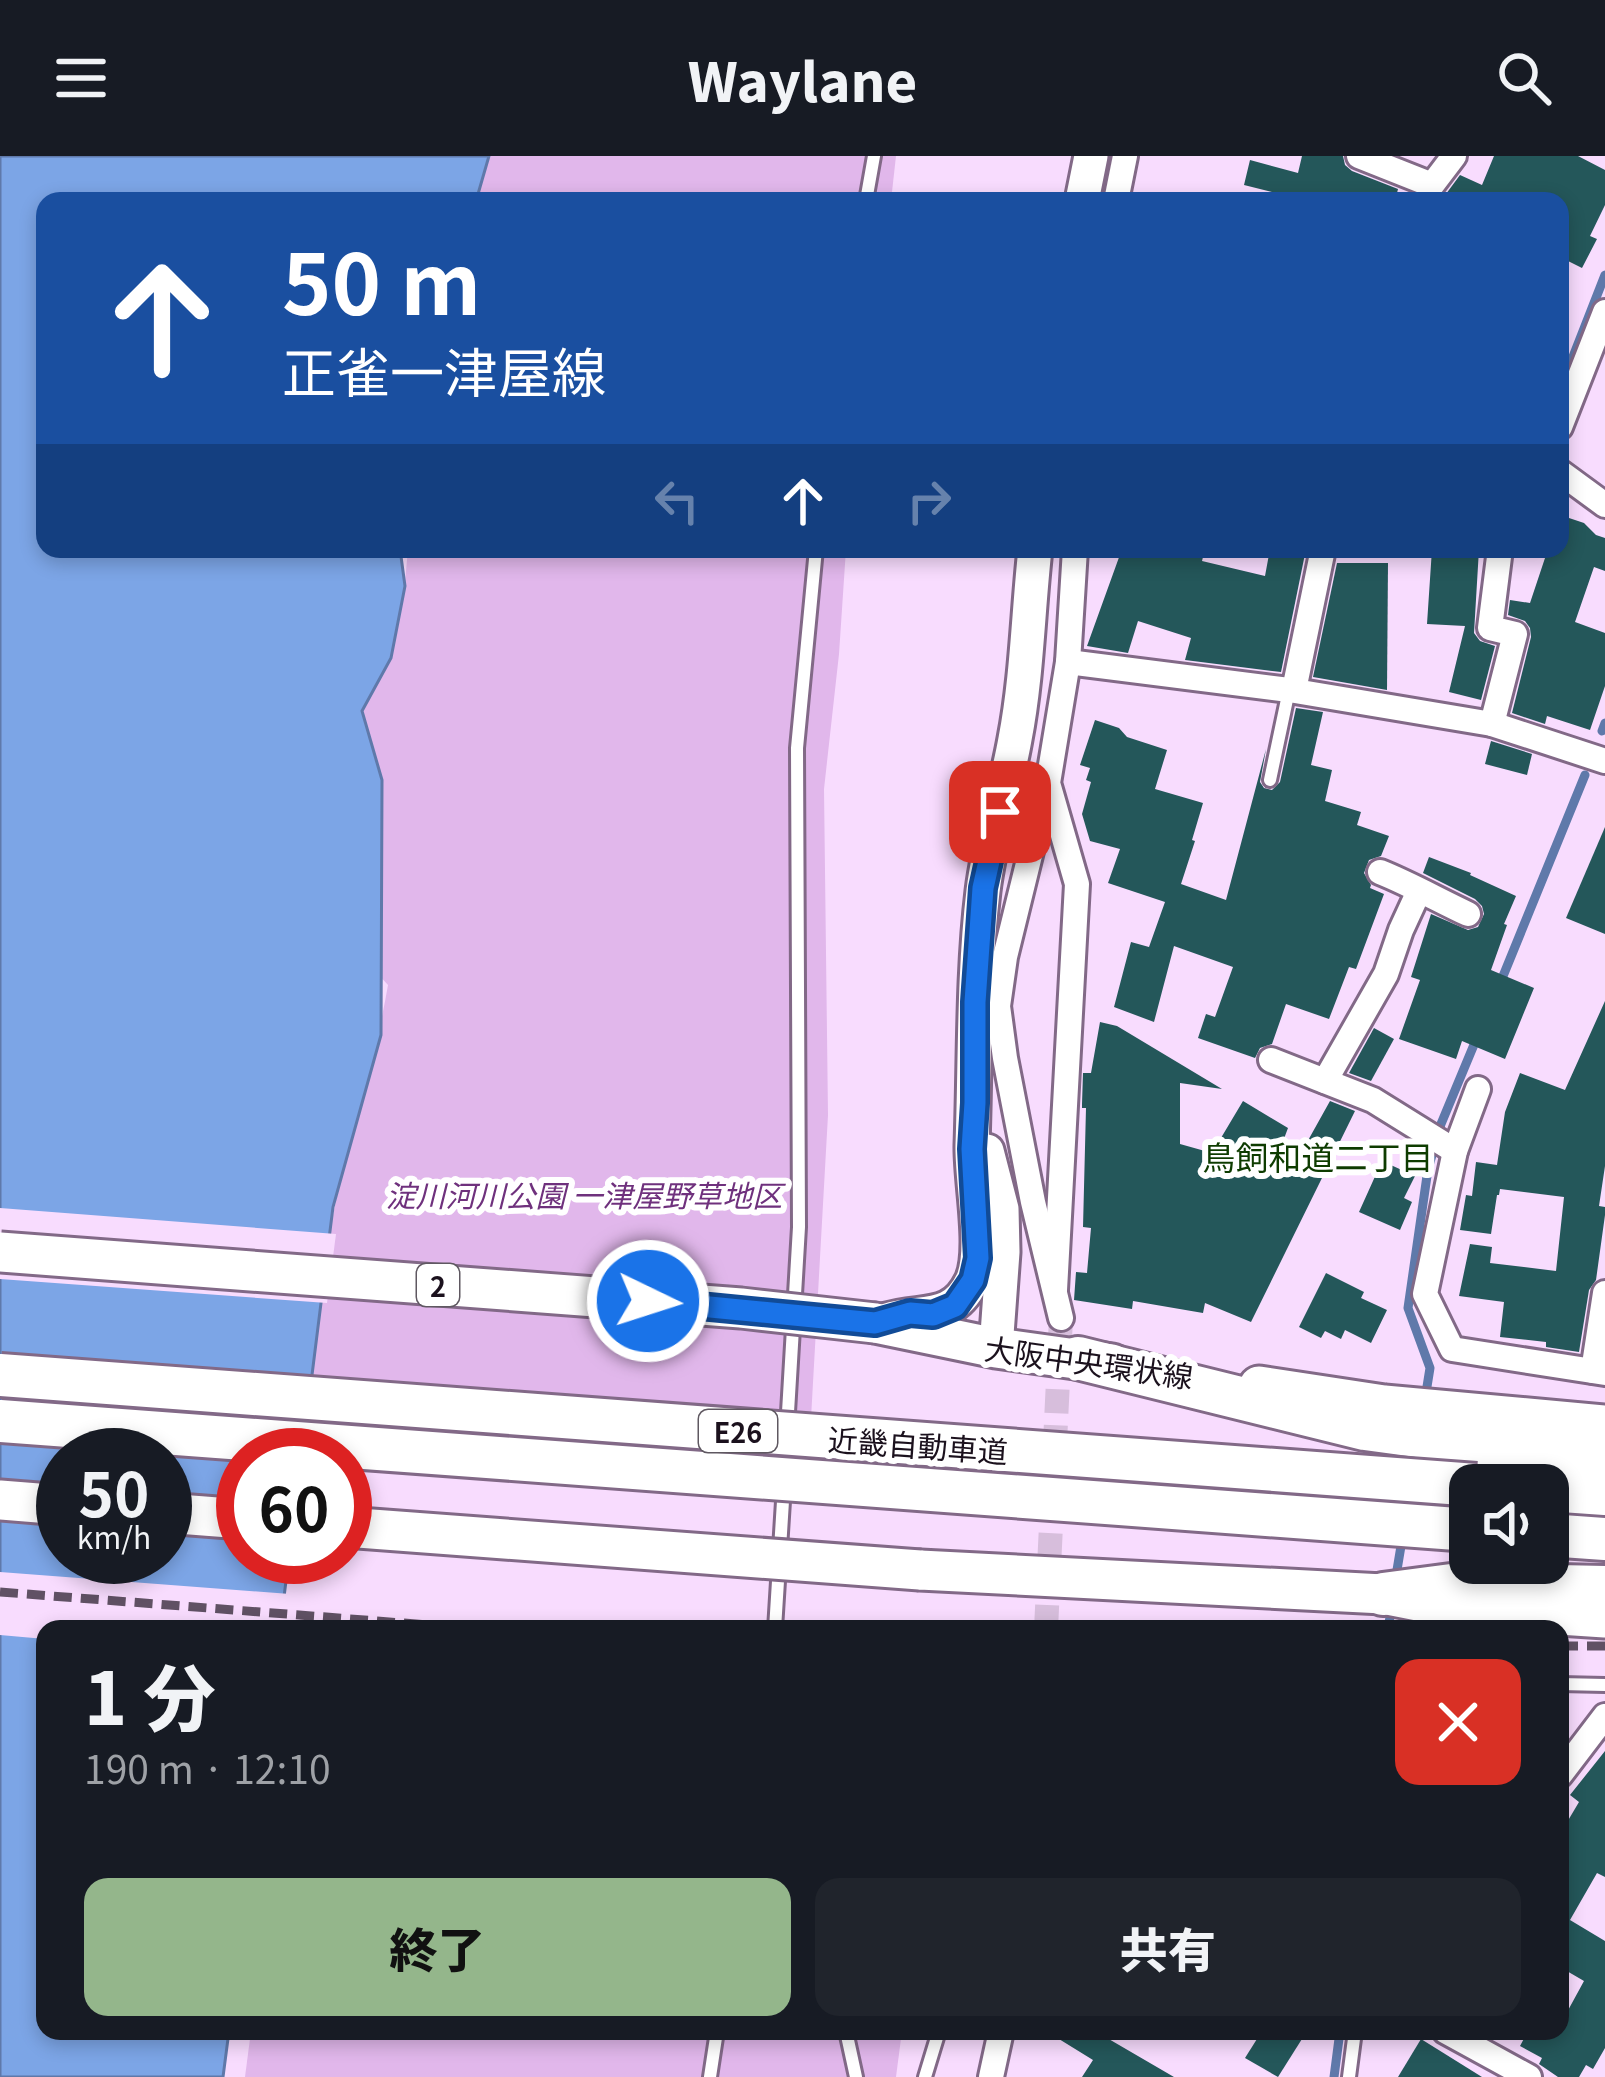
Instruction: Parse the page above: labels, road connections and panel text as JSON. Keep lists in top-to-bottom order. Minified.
{"streets":{"highway":["E26","近畿自動車道"],"main road":["2","大阪中央環状線"]},"districts":["鳥飼和道二丁目"],"parks":["淀川河川公園 一津屋野草地区"],"page":{"header":"Waylane","turn":["50 m","正雀一津屋線"],"speed":"50 km/h","limit":"60","heading":["1 分","190 m · 12:10"],"buttons":["終了","共有"]}}
